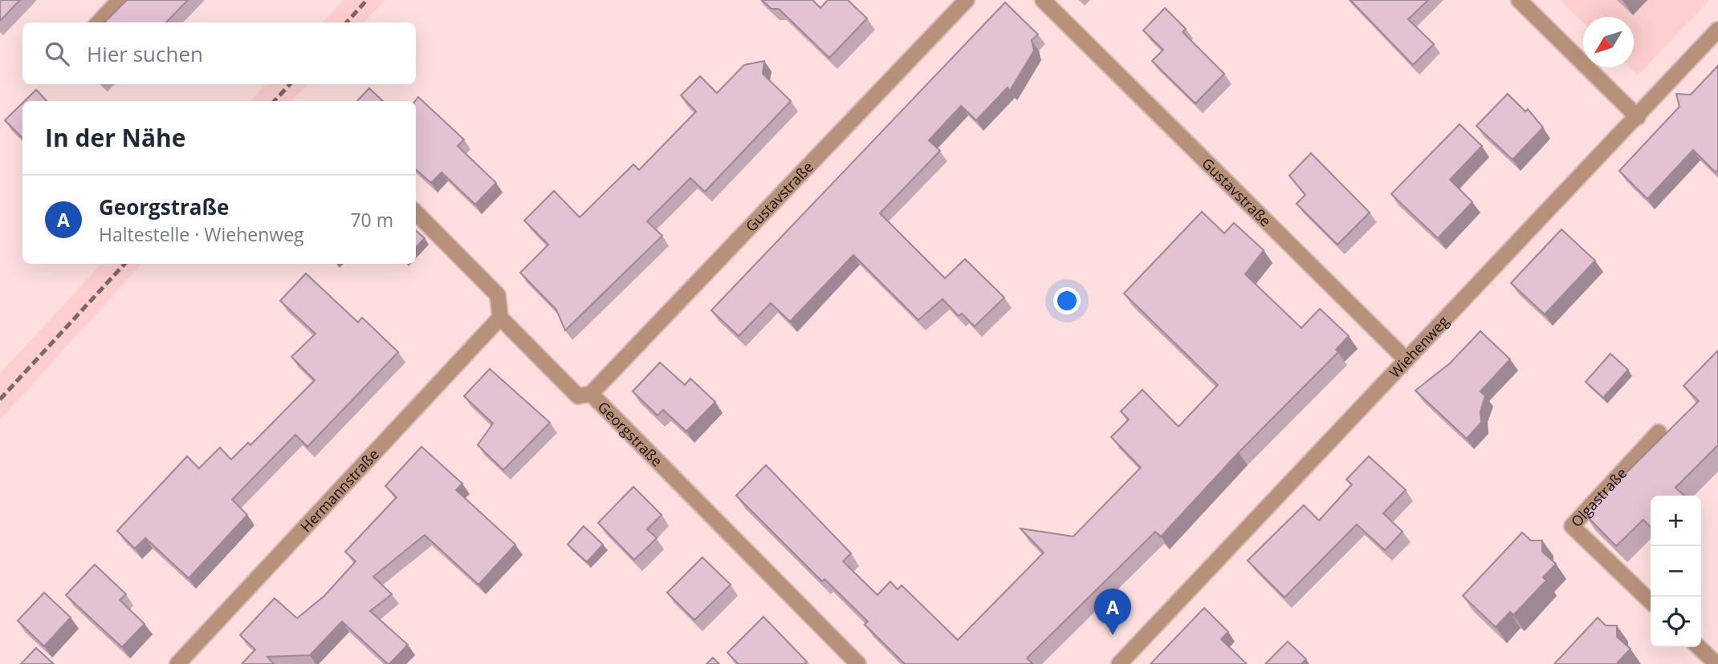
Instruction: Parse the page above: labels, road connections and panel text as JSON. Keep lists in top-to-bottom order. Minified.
{"streets":{"street":["Gustavstraße","Wiehenweg","Georgstraße","Hermannstraße","Olgastraße"]},"crossings":[["Gustavstraße","Wiehenweg"],["Gustavstraße","Georgstraße"],["Georgstraße","Hermannstraße"]],"north":"bottom left","page":{"search":"Hier suchen","heading":"In der Nähe","list":[{"mark":"A","name":"Georgstraße","note":"Haltestelle · Wiehenweg","value":"70 m"}],"map_buttons":["+","−"],"pins":"A"}}
